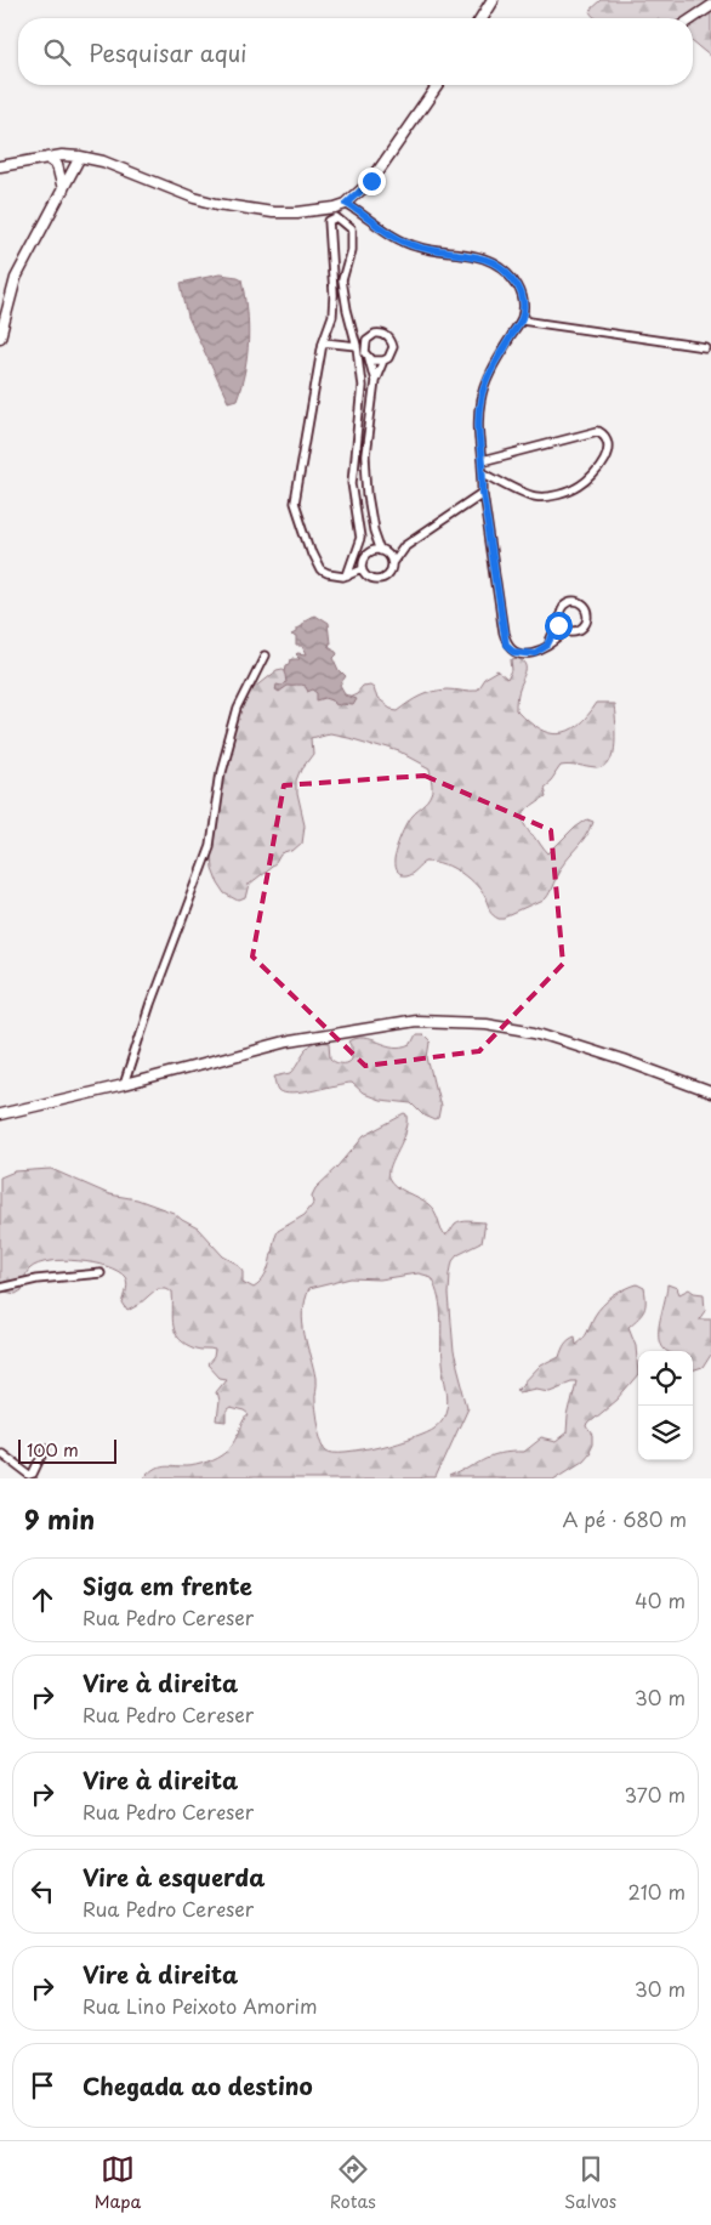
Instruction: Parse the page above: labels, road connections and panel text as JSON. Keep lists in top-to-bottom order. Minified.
{"scale_bar":"100 m","page":{"search":"Pesquisar aqui","scale":"100 m","heading":["9 min","A pé · 680 m"],"list":[["Siga em frente","Rua Pedro Cereser","40 m"],["Vire à direita","Rua Pedro Cereser","30 m"],["Vire à direita","Rua Pedro Cereser","370 m"],["Vire à esquerda","Rua Pedro Cereser","210 m"],["Vire à direita","Rua Lino Peixoto Amorim","30 m"],"Chegada ao destino"],"nav":["Mapa","Rotas","Salvos"]}}
